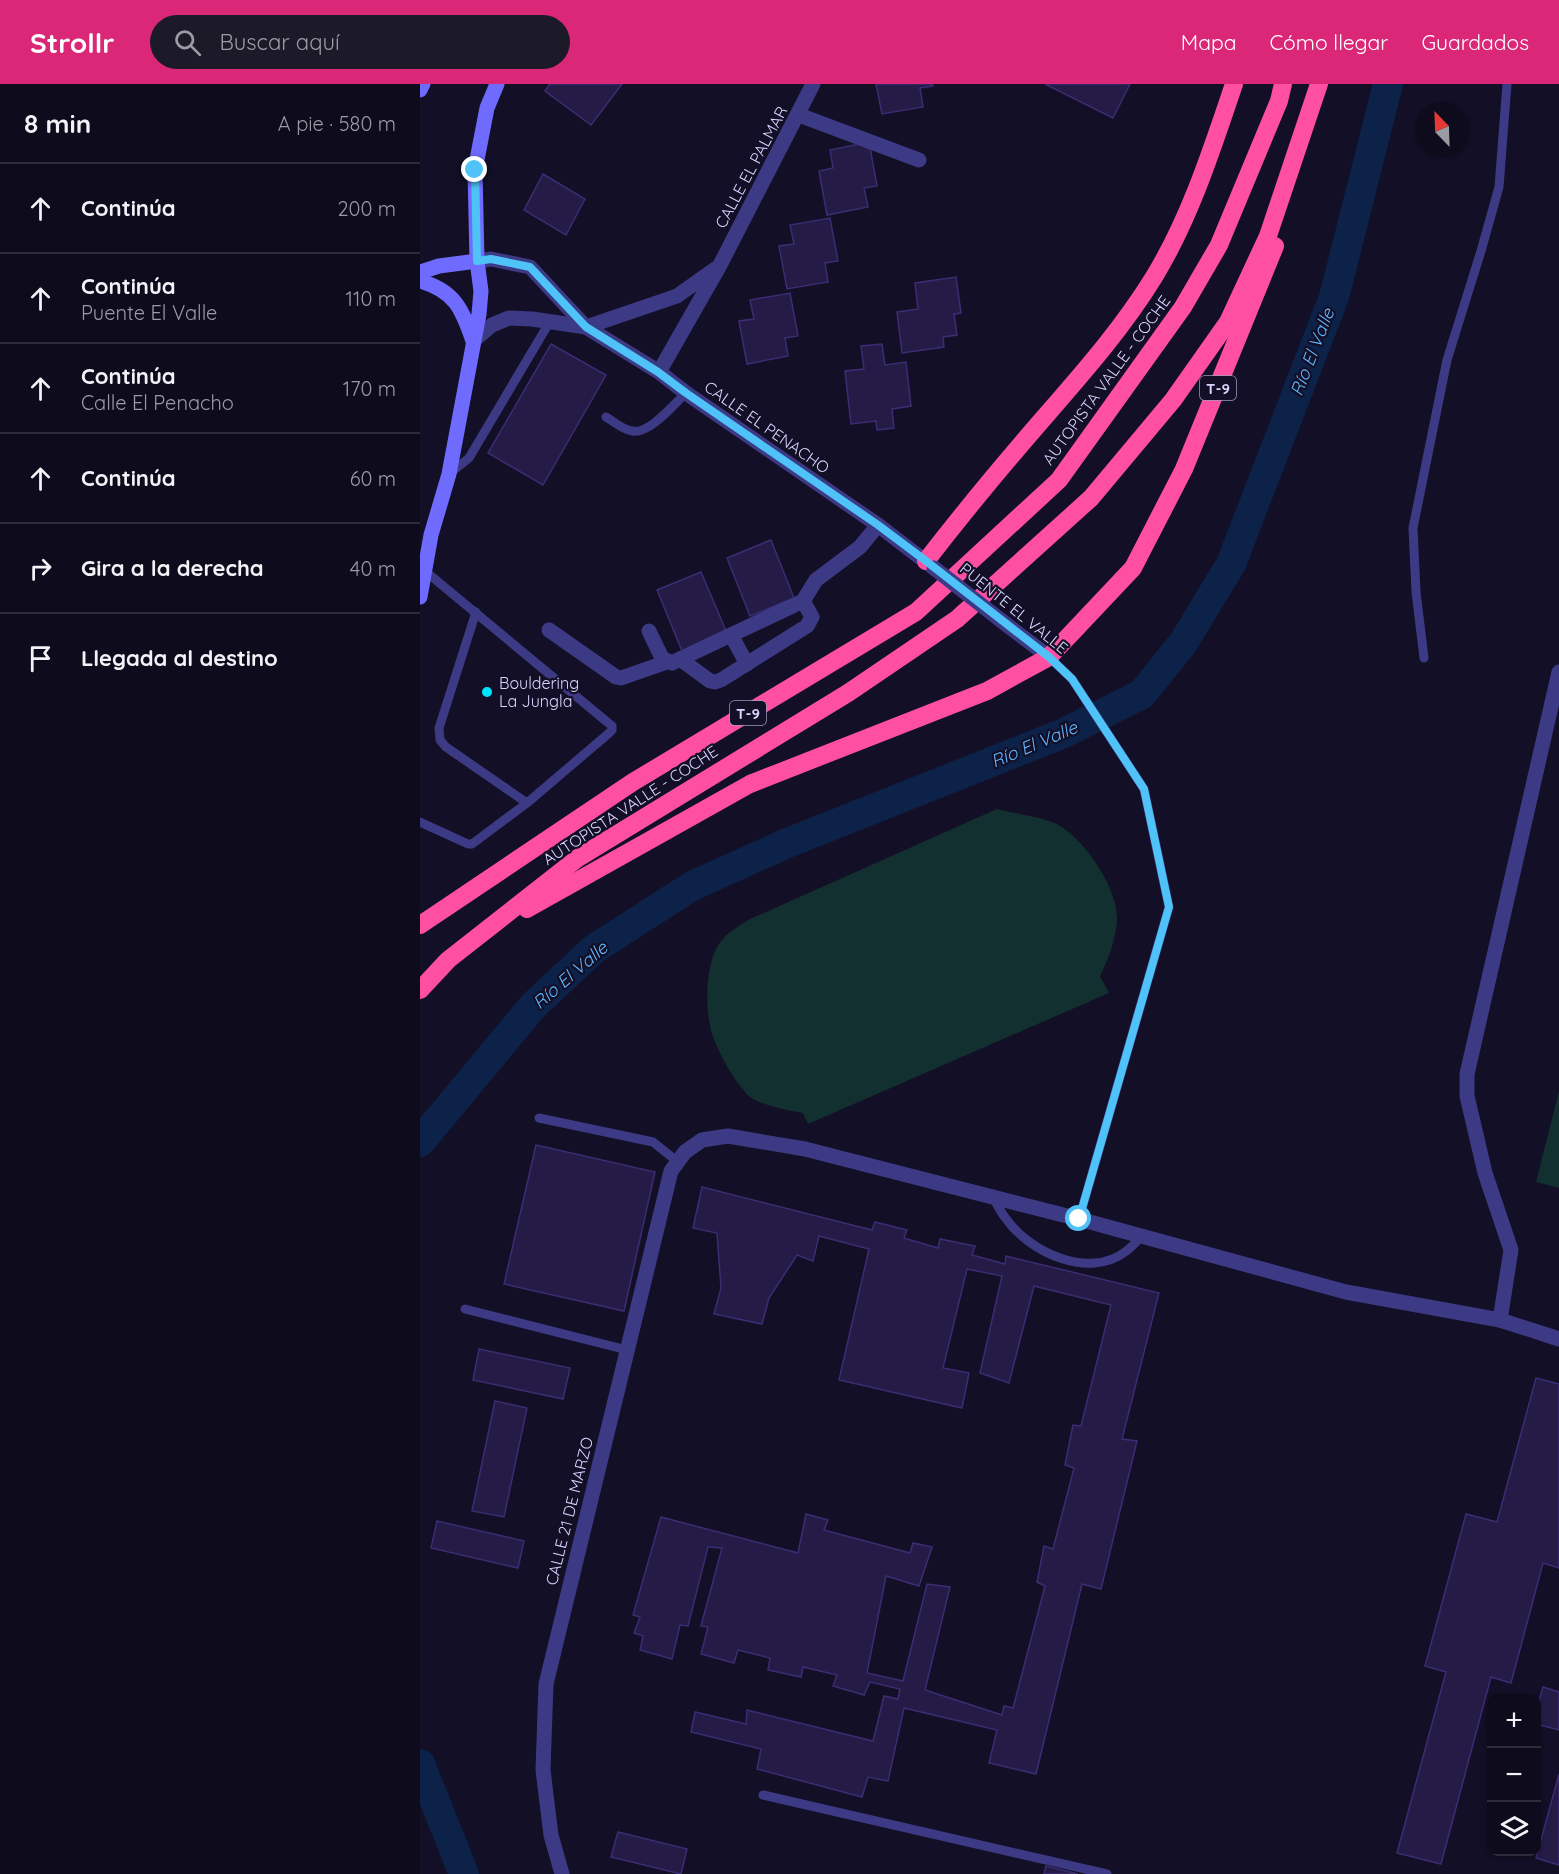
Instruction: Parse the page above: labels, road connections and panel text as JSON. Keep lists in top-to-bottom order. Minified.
{"streets":{"highway":["AUTOPISTA VALLE - COCHE","T-9"],"street":["CALLE EL PALMAR","CALLE EL PENACHO","PUENTE EL VALLE","CALLE 21 DE MARZO"]},"crossings":[["CALLE EL PALMAR","CALLE EL PENACHO"],["AUTOPISTA VALLE - COCHE","T-9"],["T-9","PUENTE EL VALLE"],["CALLE EL PENACHO","PUENTE EL VALLE"]],"water":["Río El Valle"],"places":["Bouldering La Jungla"],"north":"top left","page":{"header":"Strollr","search":"Buscar aquí","nav":["Mapa","Cómo llegar","Guardados"],"heading":["8 min","A pie · 580 m"],"list":[["Continúa","200 m"],["Continúa","Puente El Valle","110 m"],["Continúa","Calle El Penacho","170 m"],["Continúa","60 m"],["Gira a la derecha","40 m"],"Llegada al destino"],"map_buttons":["+","−"]}}
